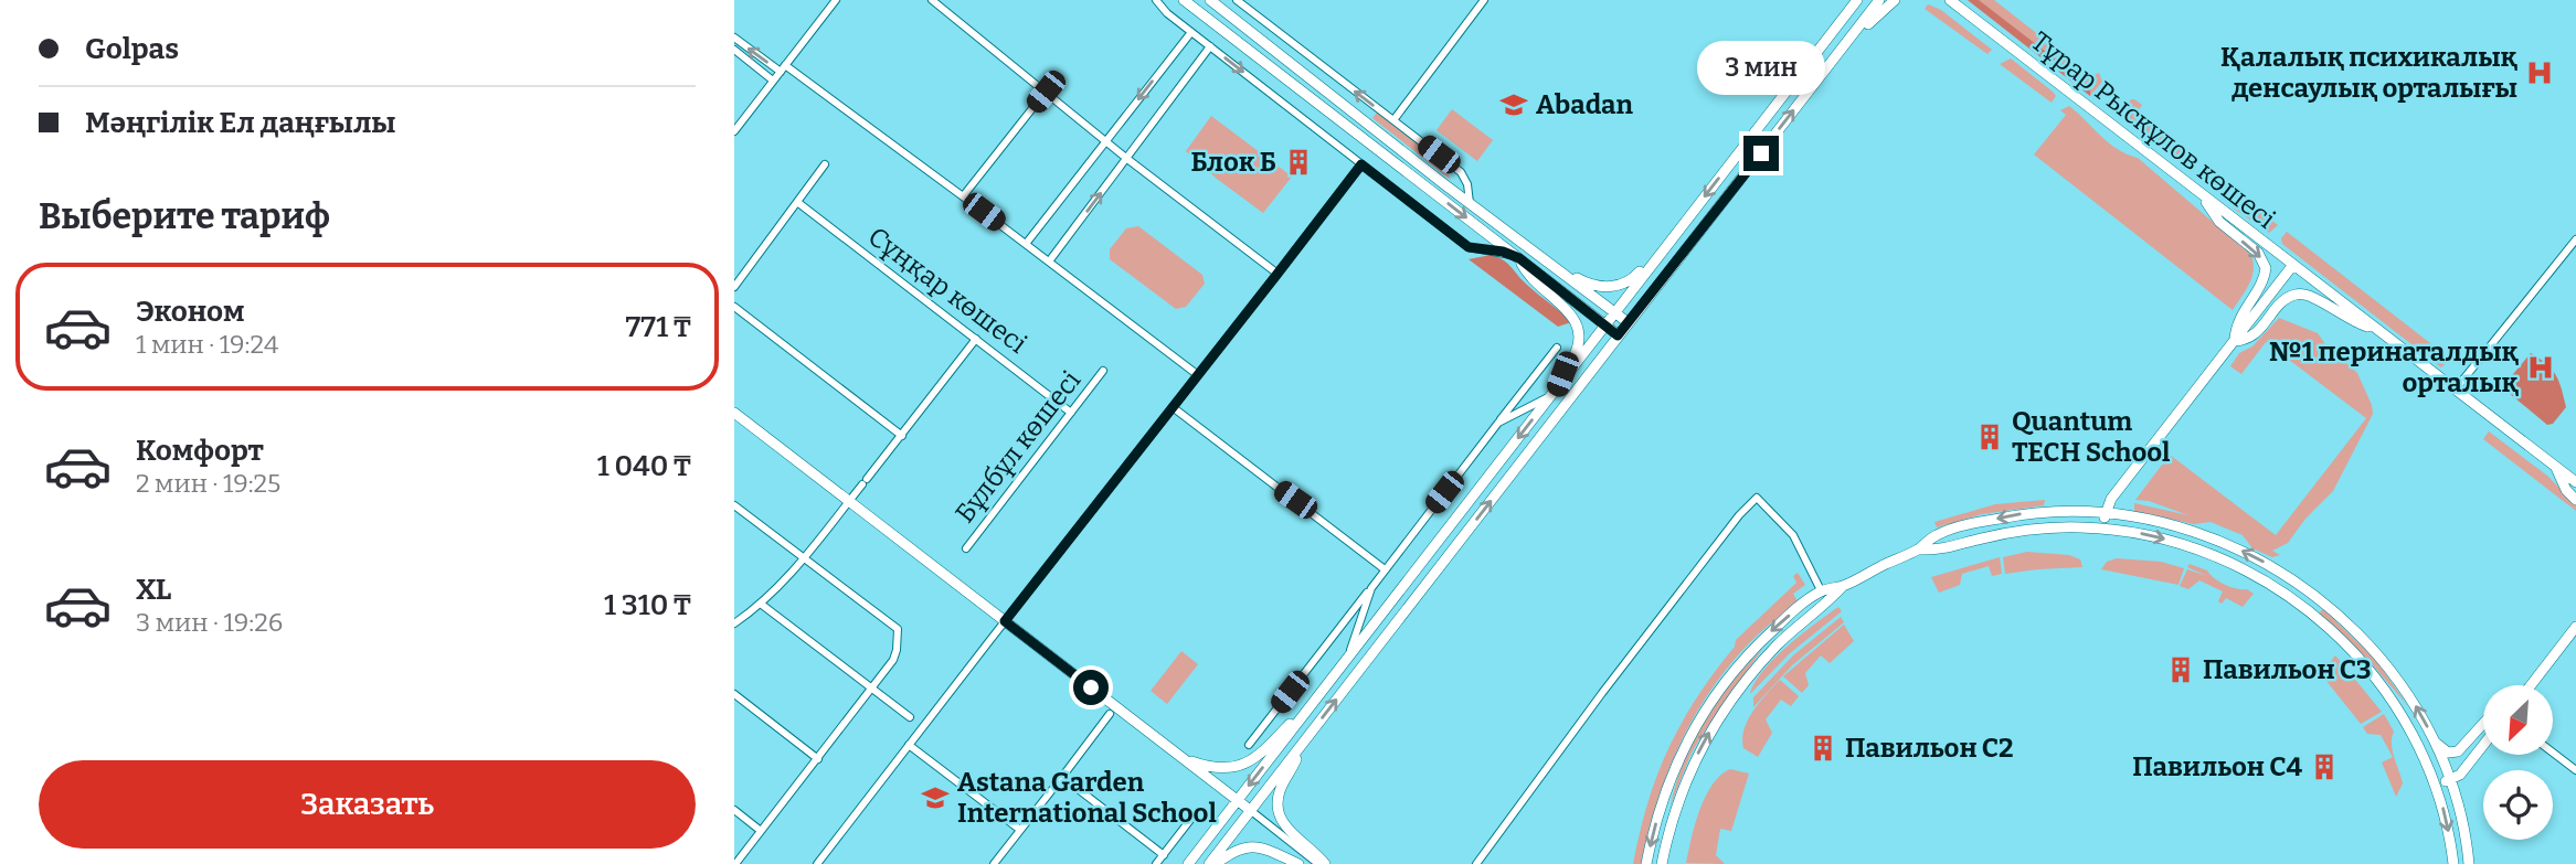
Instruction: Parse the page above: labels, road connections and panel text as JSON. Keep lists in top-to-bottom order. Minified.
{"streets":{"street":["Тұрар Рысқұлов көшесі","Сұңқар көшесі","Бұлбұл көшесі"]},"crossings":[["Сұңқар көшесі","Бұлбұл көшесі"]],"places":{"hospital":["Қалалық психикалық денсаулық орталығы","№1 перинаталдық орталық"],"school or university":["Abadan","Astana Garden International School"],"building":["Блок Б","Quantum TECH School","Павильон С3","Павильон С2","Павильон С4"]},"north":"bottom left","page":{"banner":["Golpas","Мәңгілік Ел даңғылы"],"bubble":"3 мин","heading":"Выберите тариф","list":[{"name":"Эконом","note":"1 мин · 19:24","value":"771 ₸"},{"name":"Комфорт","note":"2 мин · 19:25","value":"1 040 ₸"},{"name":"XL","note":"3 мин · 19:26","value":"1 310 ₸"}],"buttons":"Заказать"}}
